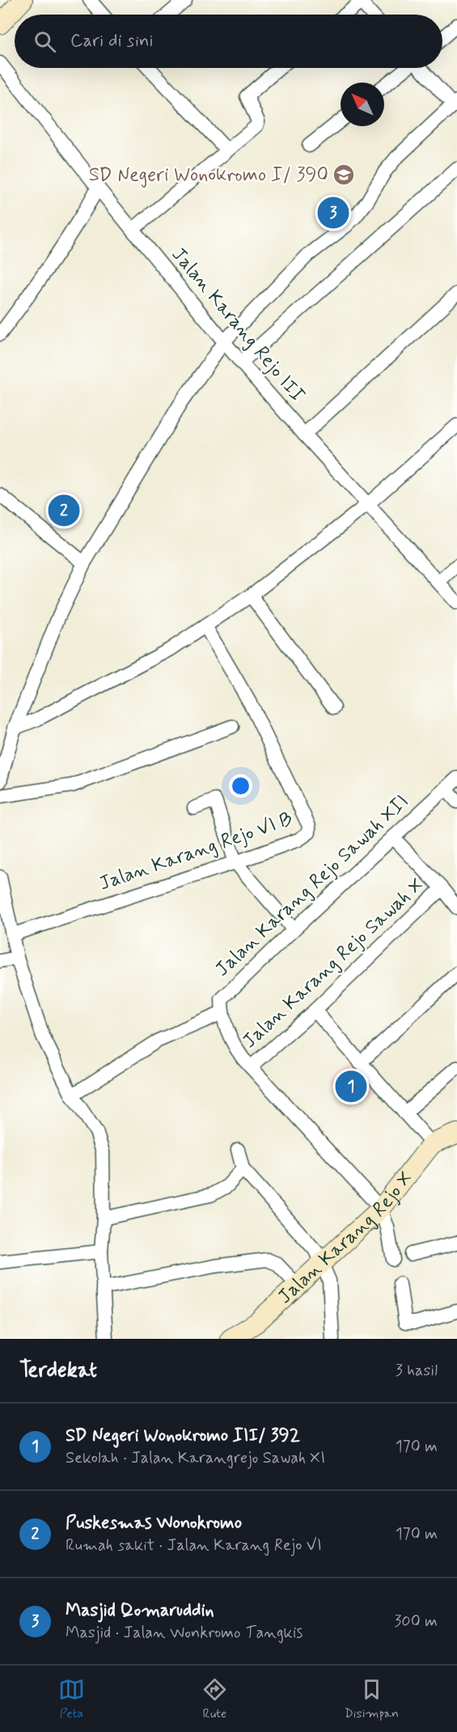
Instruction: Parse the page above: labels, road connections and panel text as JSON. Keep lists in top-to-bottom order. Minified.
{"streets":{"street":["Jalan Karang Rejo III","Jalan Karang Rejo VI B","Jalan Karang Rejo Sawah XII","Jalan Karang Rejo Sawah X","Jalan Karang Rejo X"]},"places":{"school or university":["SD Negeri Wonokromo I/ 390"]},"north":"top left","page":{"search":"Cari di sini","pins":["3","2","1"],"heading":["Terdekat","3 hasil"],"list":[{"mark":"1","name":"SD Negeri Wonokromo III/ 392","note":"Sekolah · Jalan Karangrejo Sawah XI","value":"170 m"},{"mark":"2","name":"Puskesmas Wonokromo","note":"Rumah sakit · Jalan Karang Rejo VI","value":"170 m"},{"mark":"3","name":"Masjid Qomaruddin","note":"Masjid · Jalan Wonkromo Tangkis","value":"300 m"}],"nav":["Peta","Rute","Disimpan"]}}
